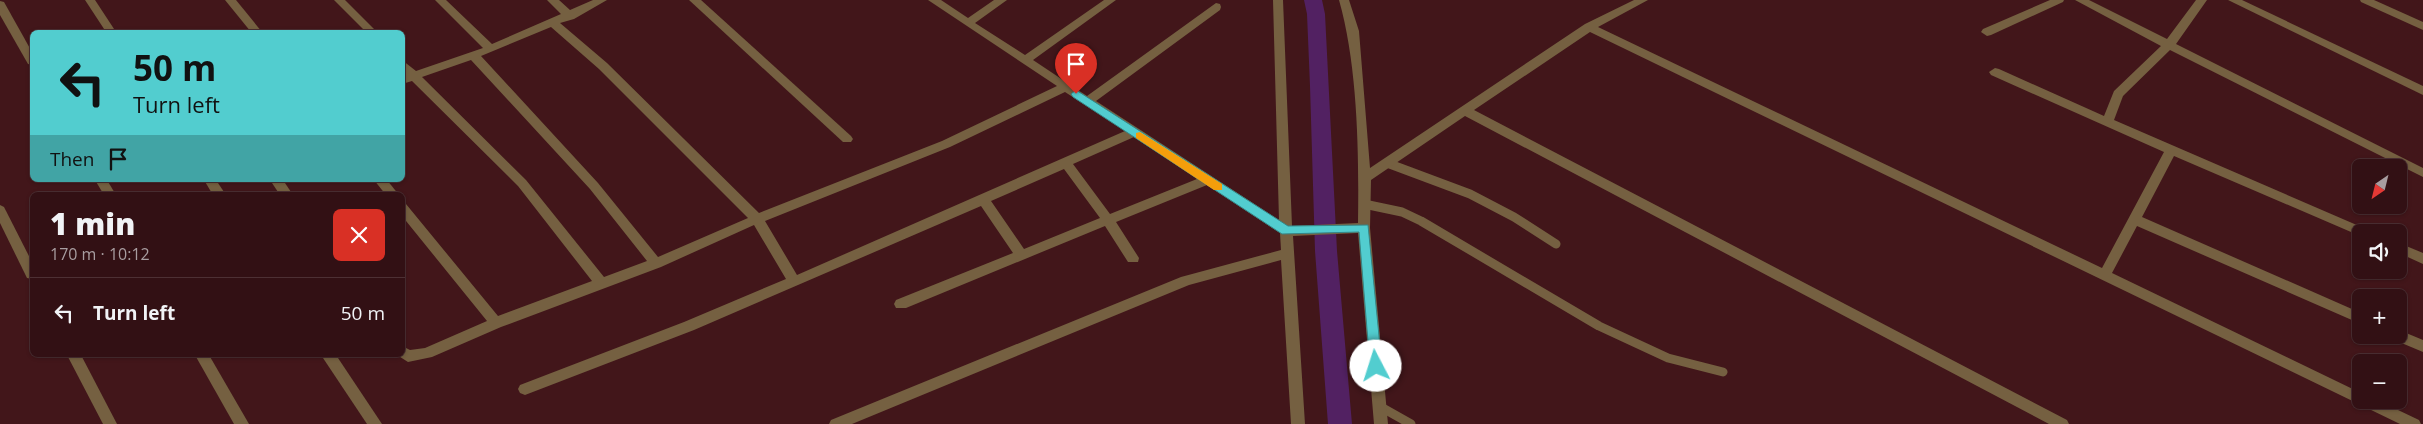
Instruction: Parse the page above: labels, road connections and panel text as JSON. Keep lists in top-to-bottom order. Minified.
{"north":"bottom left","page":{"turn":["50 m","Turn left"],"then":"Then","map_buttons":["+","−"],"heading":["1 min","170 m · 10:12"],"list":[{"name":"Turn left","value":"50 m"}]}}
